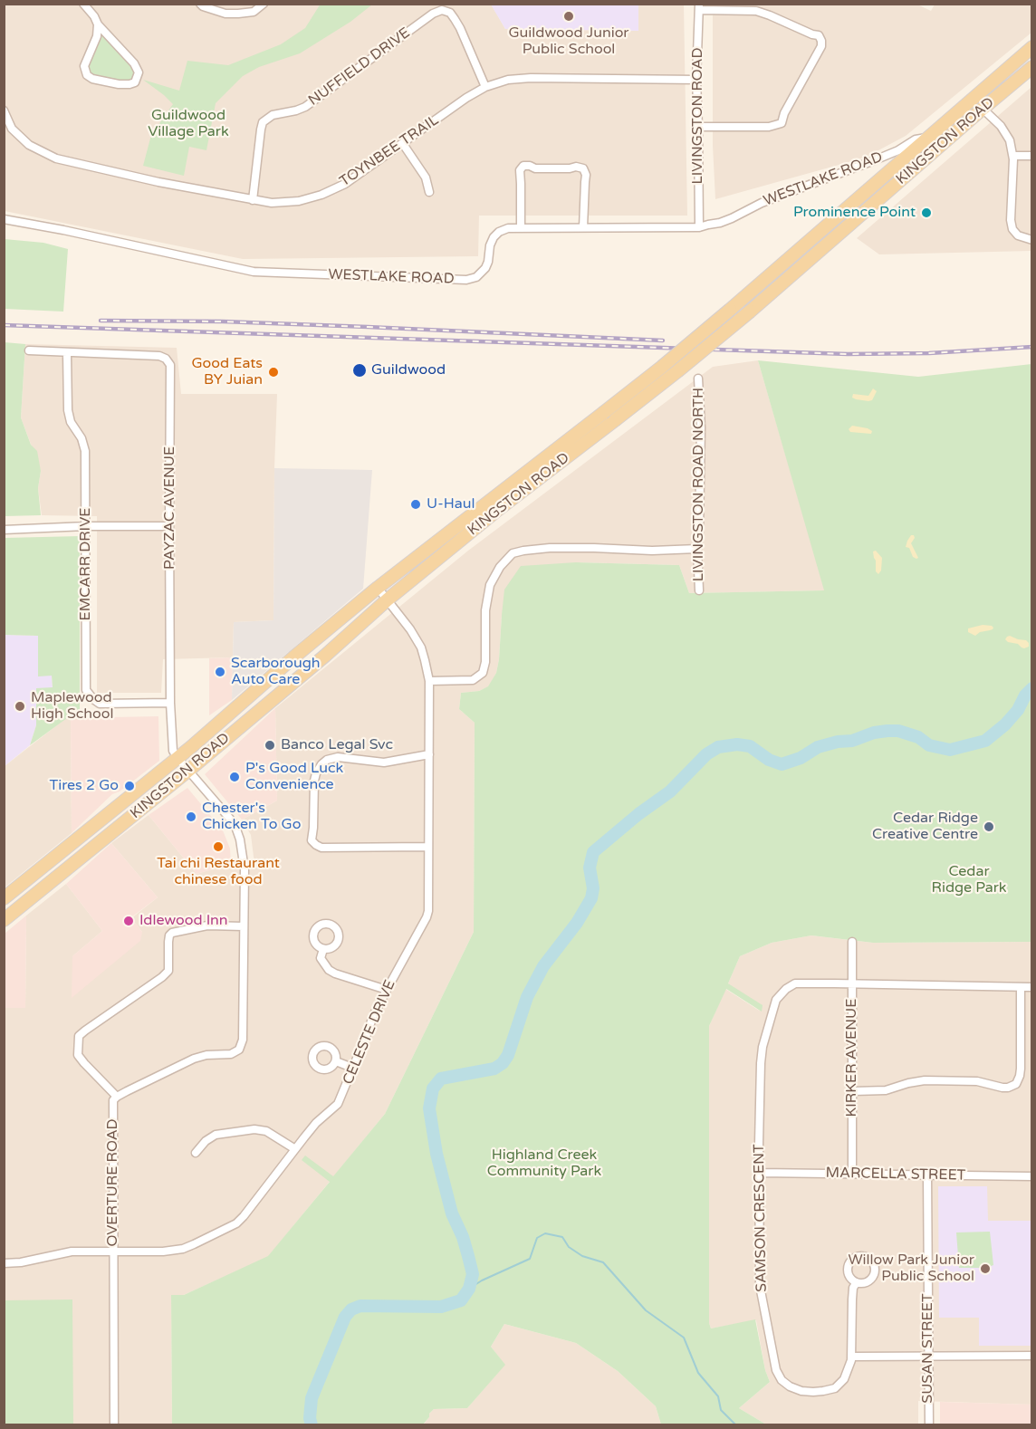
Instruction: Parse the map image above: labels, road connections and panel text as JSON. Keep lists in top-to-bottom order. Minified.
{"streets":{"main road":["KINGSTON ROAD"],"street":["NUFFIELD DRIVE","LIVINGSTON ROAD","TOYNBEE TRAIL","WESTLAKE ROAD","LIVINGSTON ROAD NORTH","PAYZAC AVENUE","EMCARR DRIVE","CELESTE DRIVE","KIRKER AVENUE","MARCELLA STREET","OVERTURE ROAD","SAMSON CRESCENT","SUSAN STREET"]},"crossings":[["NUFFIELD DRIVE","TOYNBEE TRAIL"],["LIVINGSTON ROAD","TOYNBEE TRAIL"],["LIVINGSTON ROAD","WESTLAKE ROAD"],["KINGSTON ROAD","WESTLAKE ROAD"],["KINGSTON ROAD","PAYZAC AVENUE"],["KINGSTON ROAD","CELESTE DRIVE"],["KINGSTON ROAD","OVERTURE ROAD"],["PAYZAC AVENUE","EMCARR DRIVE"],["PAYZAC AVENUE","OVERTURE ROAD"],["CELESTE DRIVE","OVERTURE ROAD"],["KIRKER AVENUE","MARCELLA STREET"],["KIRKER AVENUE","SAMSON CRESCENT"],["MARCELLA STREET","SAMSON CRESCENT"],["MARCELLA STREET","SUSAN STREET"]],"parks":["Guildwood Village Park","Cedar Ridge Park","Highland Creek Community Park"],"places":["Guildwood Junior Public School","Prominence Point","Guildwood","Good Eats BY Juian","U-Haul","Scarborough Auto Care","Maplewood High School","Banco Legal Svc","P's Good Luck Convenience","Tires 2 Go","Chester's Chicken To Go","Cedar Ridge Creative Centre","Tai chi Restaurant chinese food","Idlewood Inn","Willow Park Junior Public School"]}
